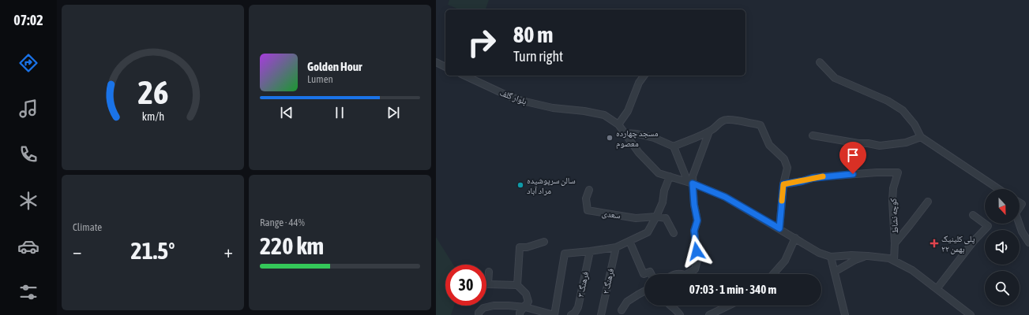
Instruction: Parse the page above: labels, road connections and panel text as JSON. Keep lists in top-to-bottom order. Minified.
{"streets":{"street":["بلوار گلف","سعدی","کوچه نشاط","فرهنگ ۲","فرهنگ ۳"]},"places":{"other":["مسجد چهارده معصوم","سالن سرپوشیده مراد آباد"],"health":["پلی کلینیک ۲۲ بهمن"]},"north":"bottom","page":{"tabs":"07:02","turn":["80 m","Turn right"],"song":["Golden Hour","Lumen"],"tile":["Climate",["Range · 44%","220 km"]],"heat":["−","21.5°","+"],"limit":"30","trip":"07:03 · 1 min · 340 m","gauge":["26","km/h"]}}
